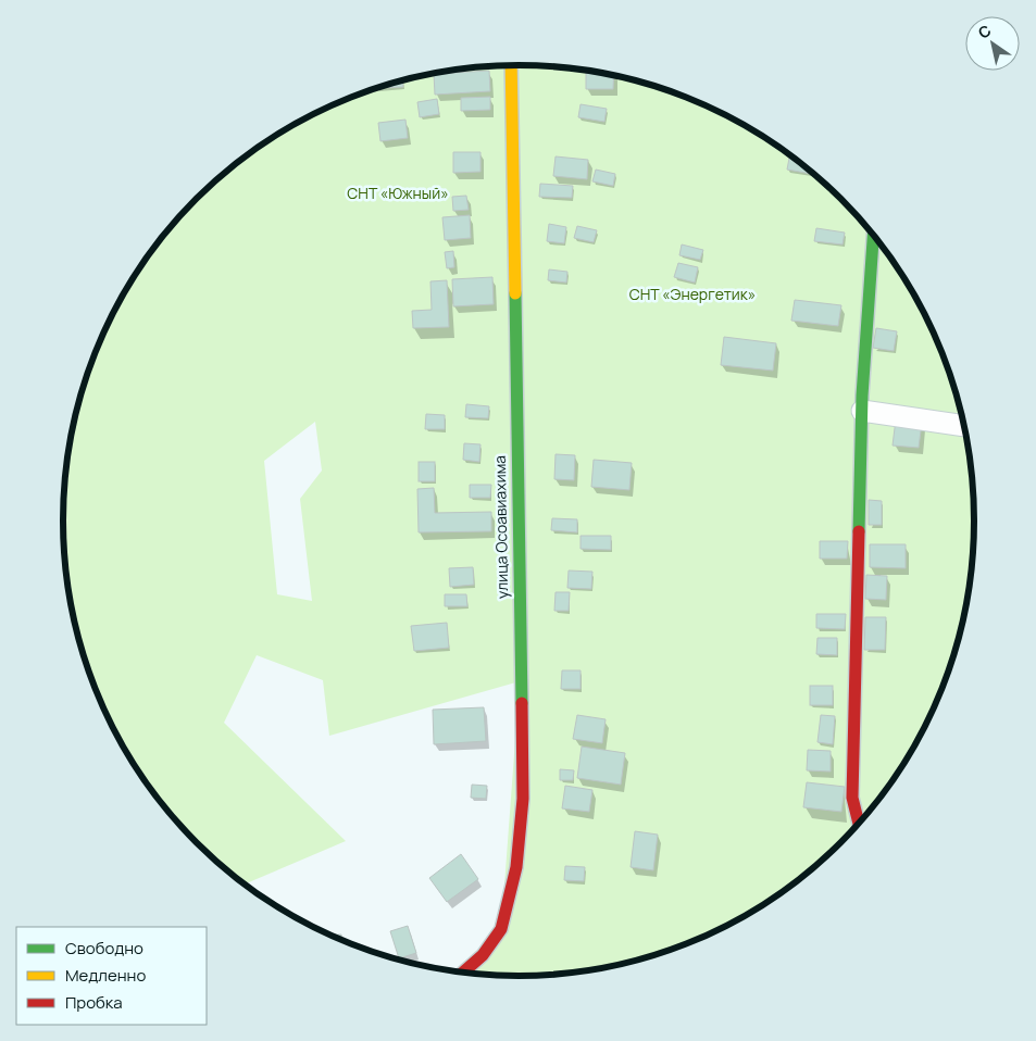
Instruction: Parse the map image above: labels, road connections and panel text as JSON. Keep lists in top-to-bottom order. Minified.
{"streets":{"street":["улица Осоавиахима"]},"parks":["СНТ «Южный»","СНТ «Энергетик»"],"legend":["Свободно","Медленно","Пробка"],"north":"top left"}
